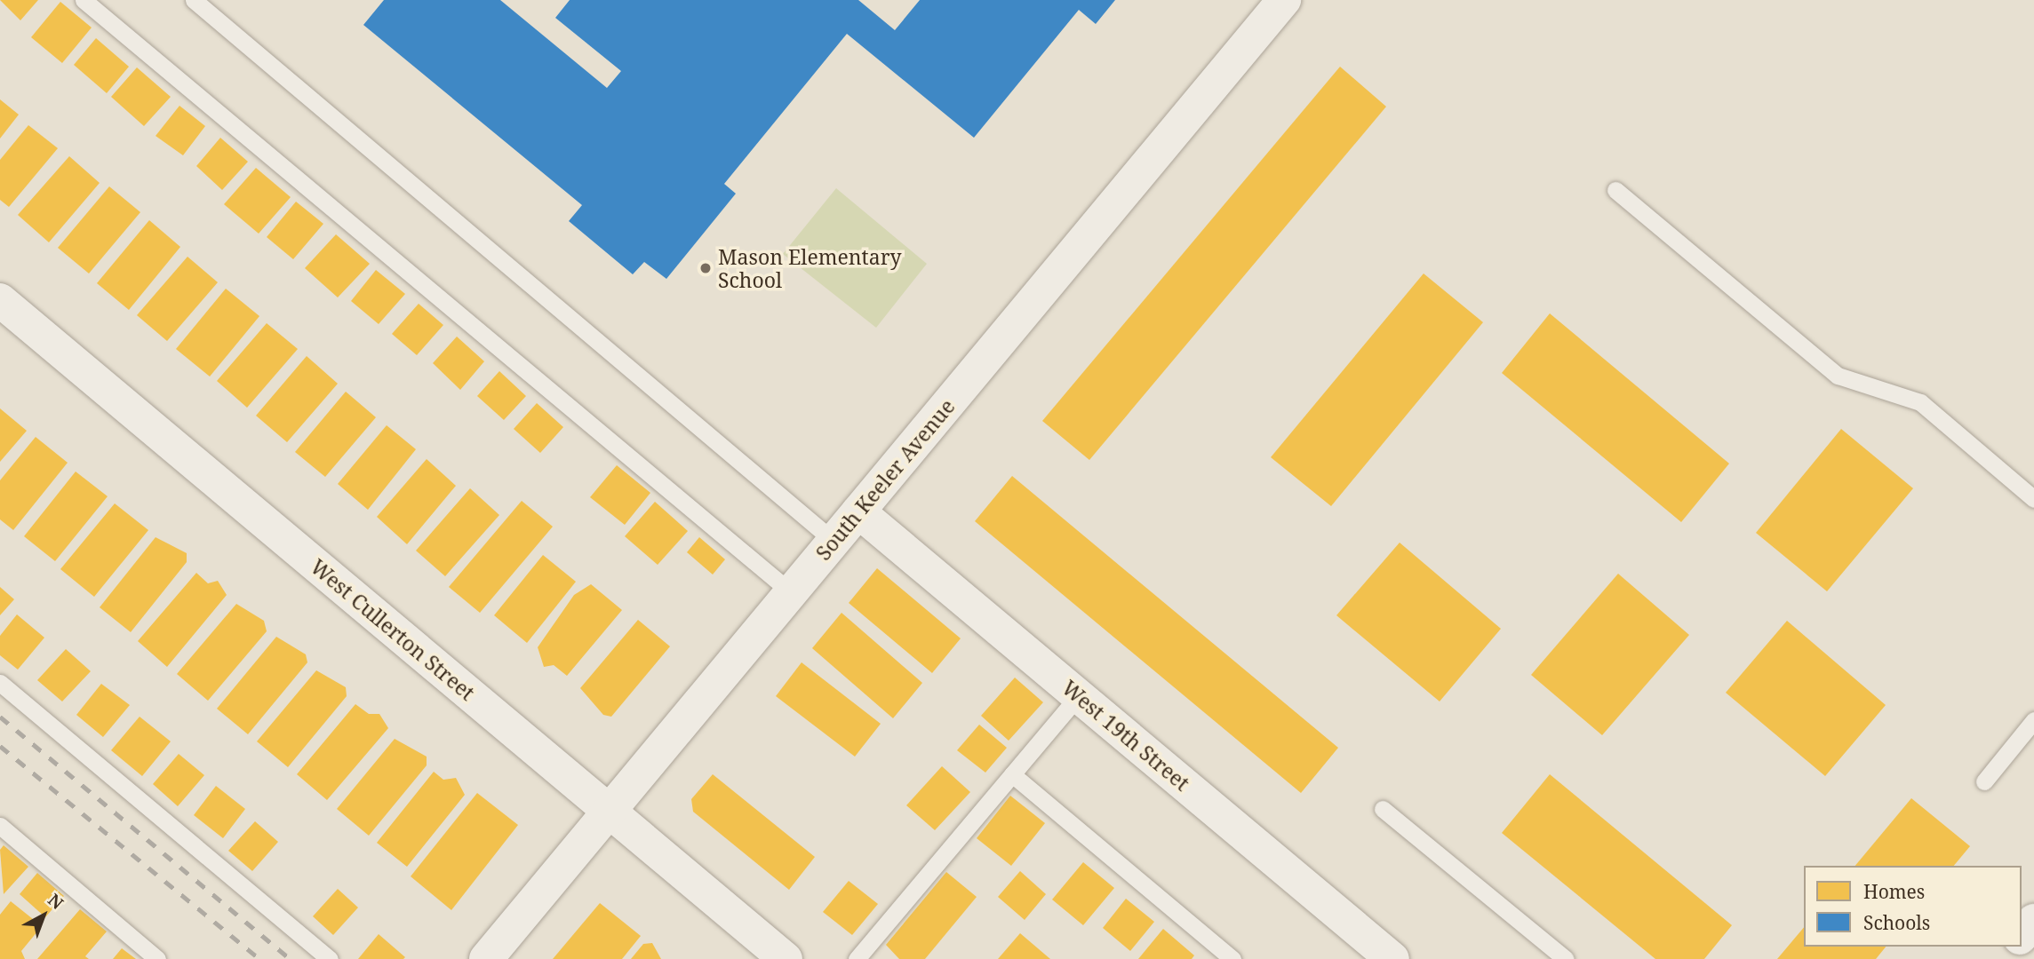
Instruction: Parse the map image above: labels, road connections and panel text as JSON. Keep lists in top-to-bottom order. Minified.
{"streets":{"street":["South Keeler Avenue","West Cullerton Street","West 19th Street"]},"crossings":[["South Keeler Avenue","West Cullerton Street"],["South Keeler Avenue","West 19th Street"]],"places":["Mason Elementary School"],"legend":["Homes","Schools"],"north":"top right"}
